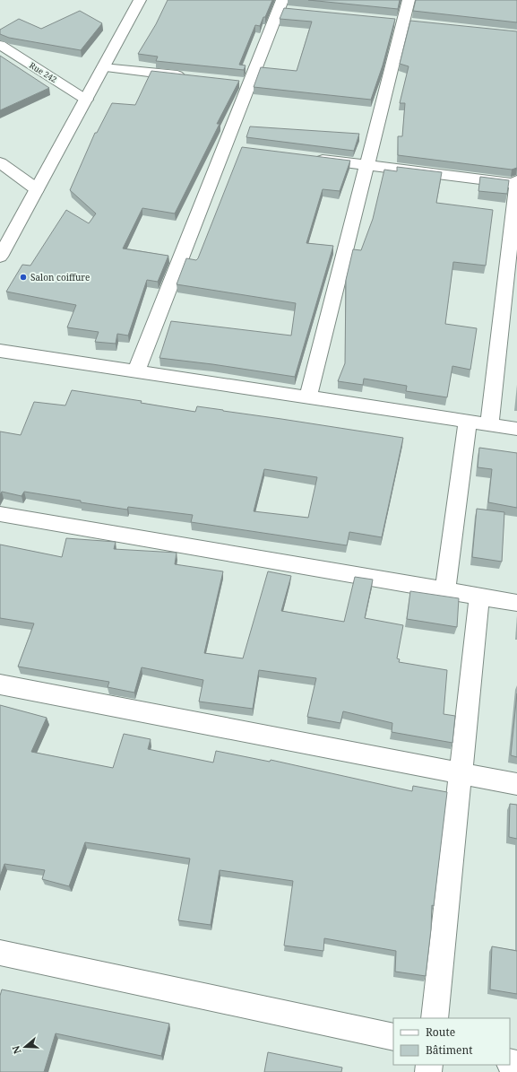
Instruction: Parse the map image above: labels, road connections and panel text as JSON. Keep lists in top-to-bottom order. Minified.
{"streets":{"street":["Rue 242"]},"places":["Salon coiffure"],"legend":["Route","Bâtiment"],"north":"left"}
